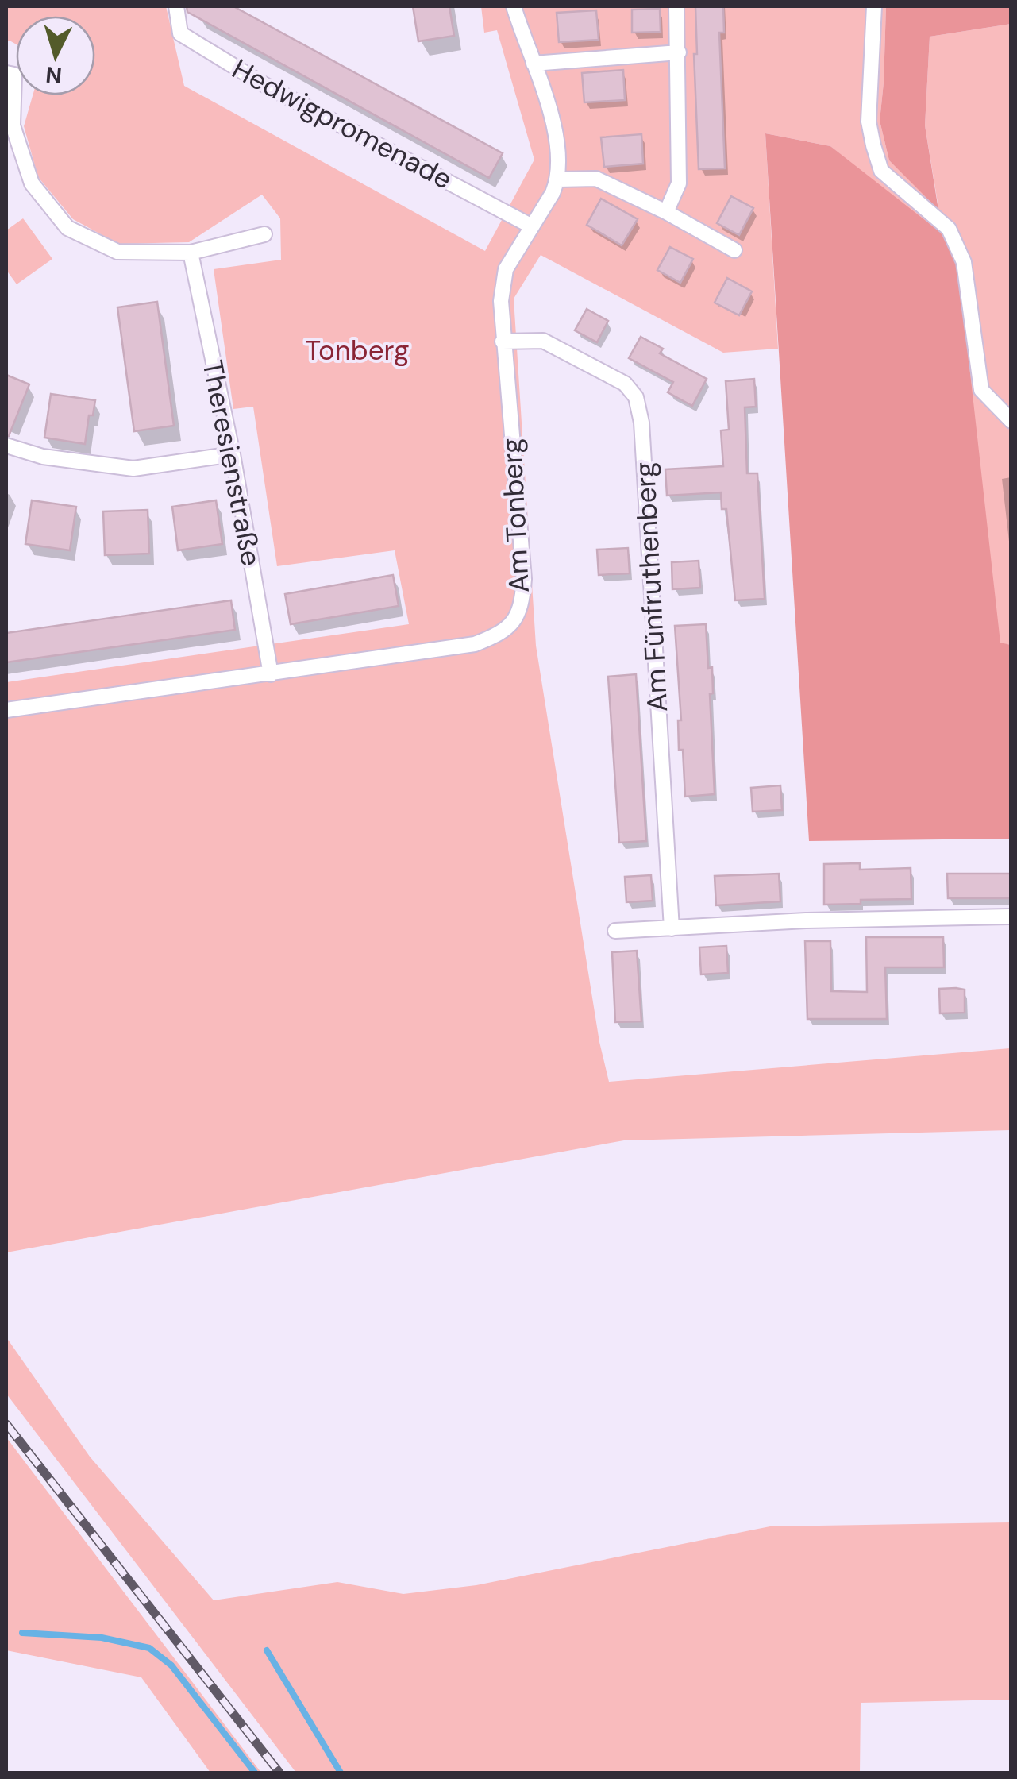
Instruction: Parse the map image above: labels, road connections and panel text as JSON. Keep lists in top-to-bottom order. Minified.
{"streets":{"street":["Hedwigpromenade","Theresienstraße","Am Tonberg","Am Fünfruthenberg"]},"crossings":[["Hedwigpromenade","Am Tonberg"],["Theresienstraße","Am Tonberg"],["Am Tonberg","Am Fünfruthenberg"]],"parks":["Tonberg"],"north":"bottom"}
